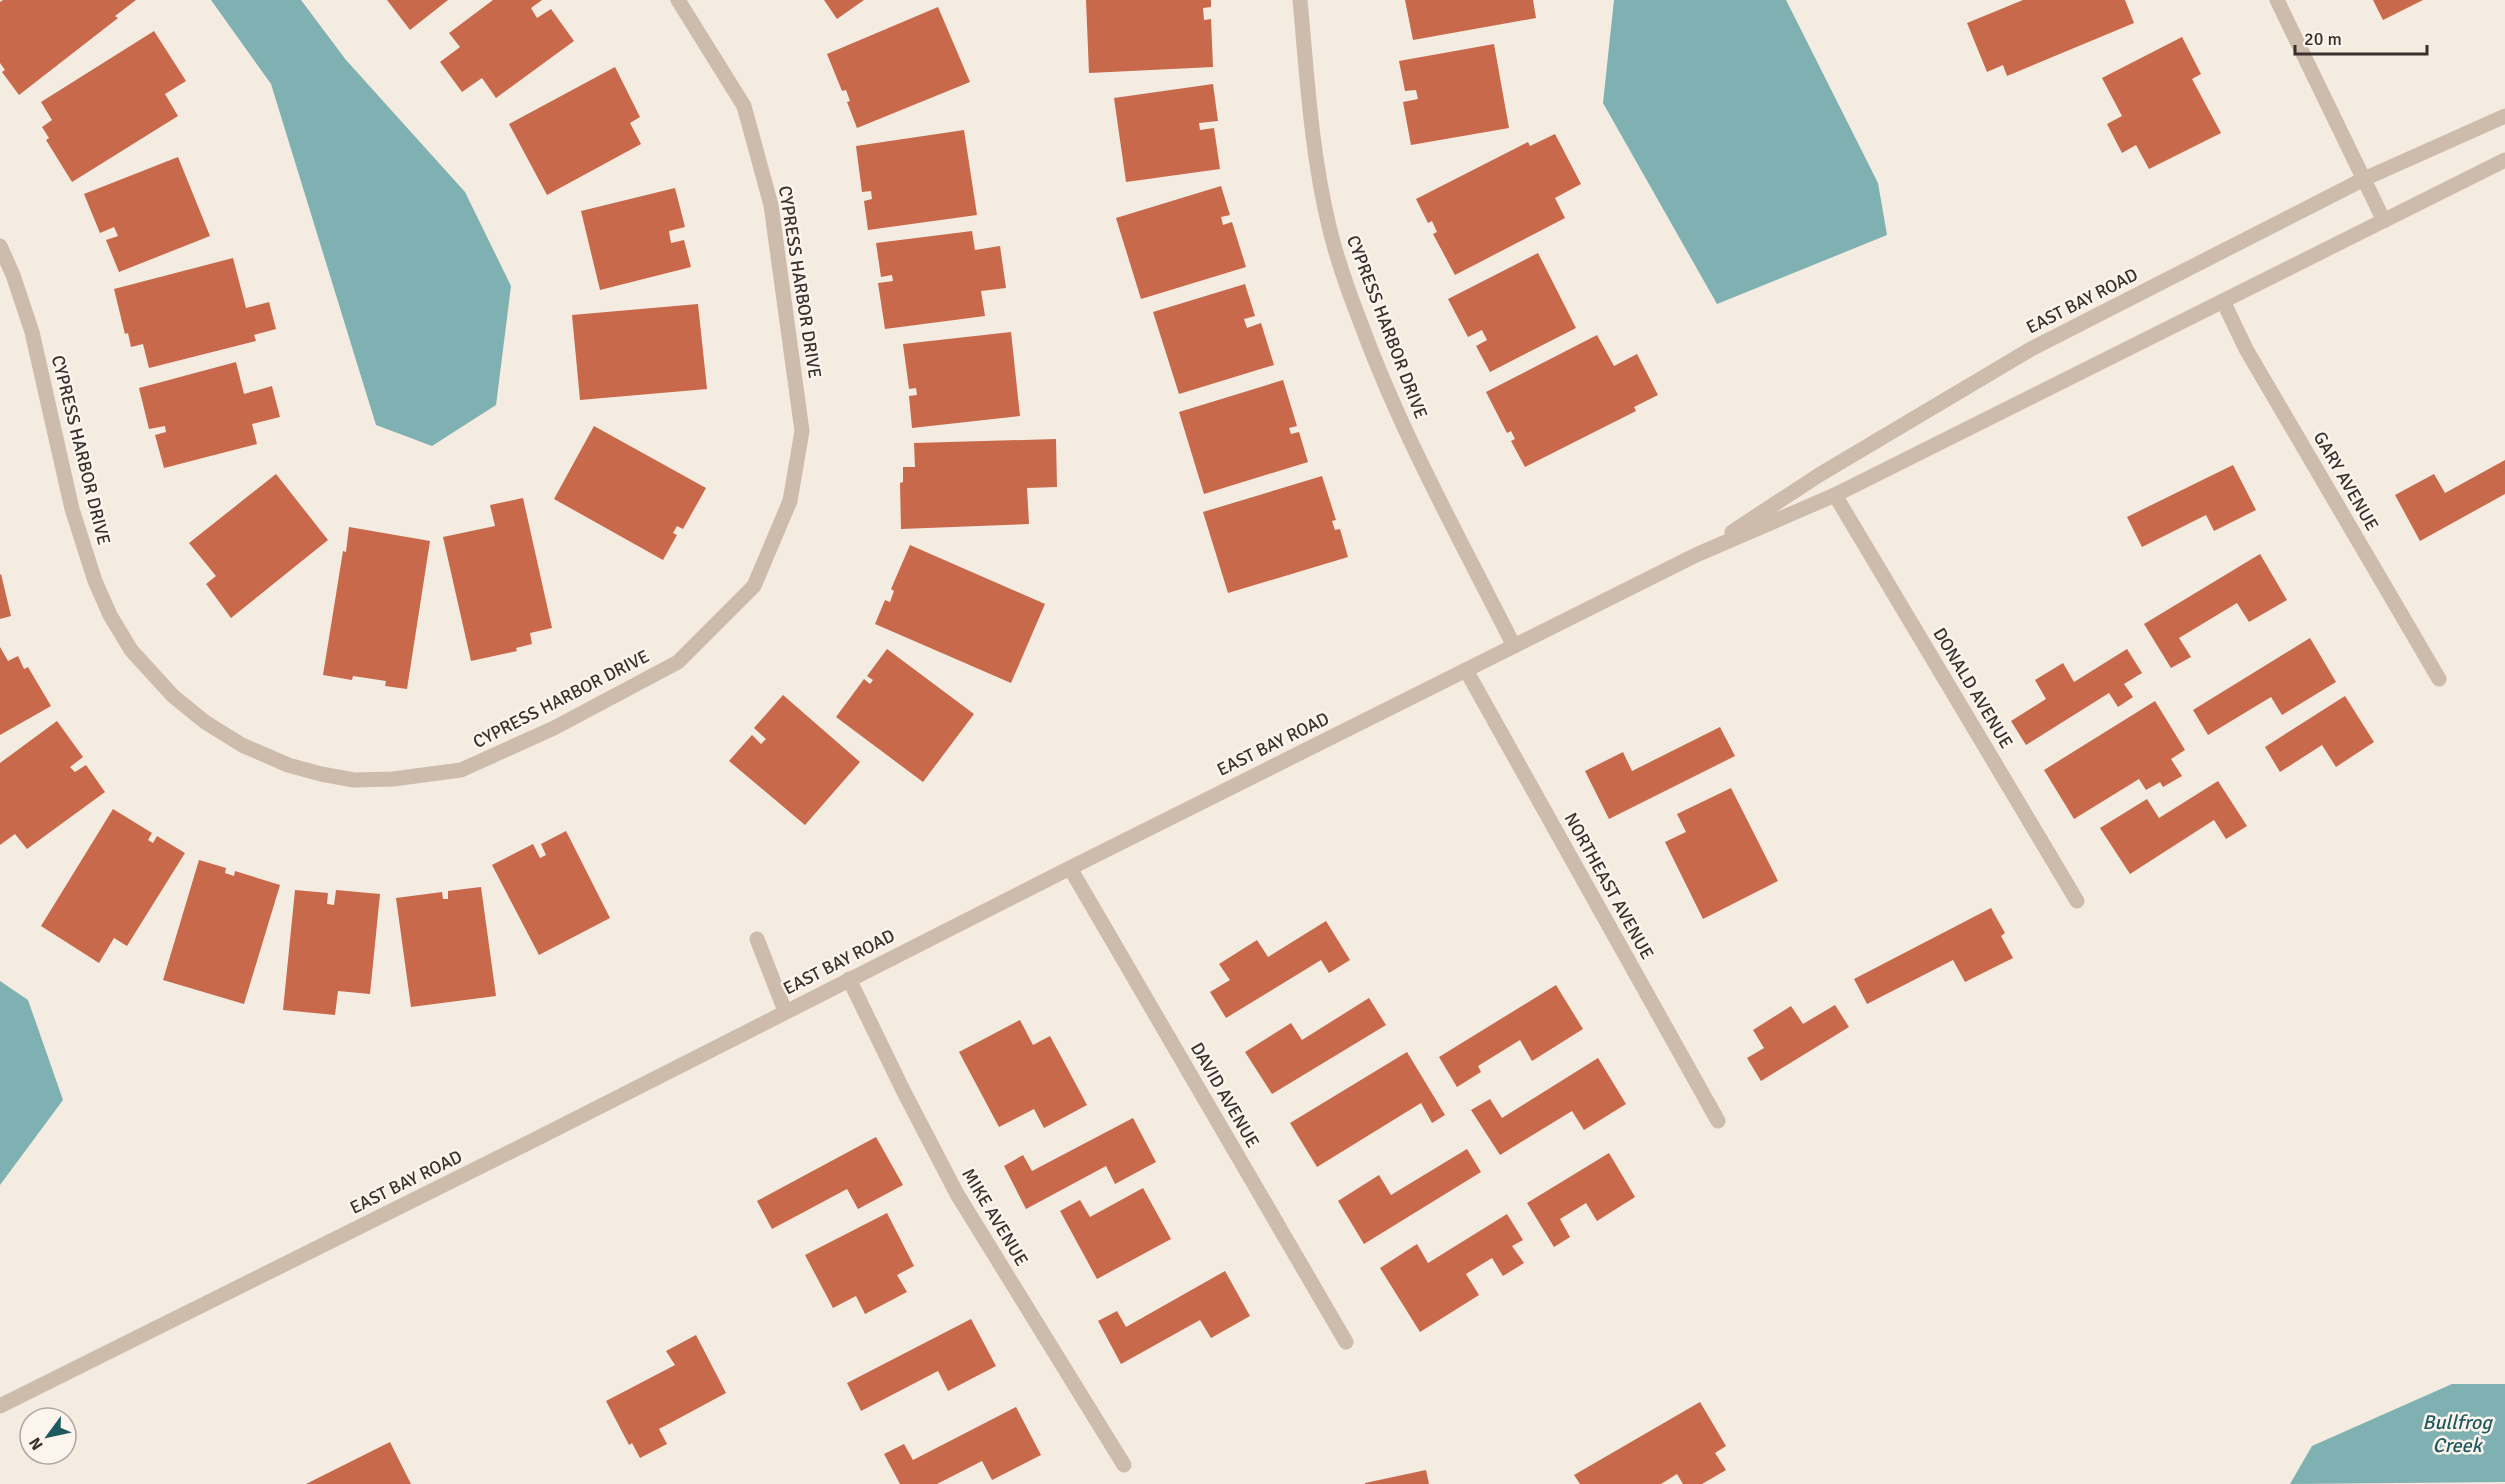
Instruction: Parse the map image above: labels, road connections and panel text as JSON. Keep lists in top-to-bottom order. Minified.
{"streets":{"street":["CYPRESS HARBOR DRIVE","EAST BAY ROAD","GARY AVENUE","DONALD AVENUE","NORTHEAST AVENUE","DAVID AVENUE","MIKE AVENUE"]},"crossings":[["CYPRESS HARBOR DRIVE","EAST BAY ROAD"],["EAST BAY ROAD","GARY AVENUE"],["EAST BAY ROAD","DONALD AVENUE"],["EAST BAY ROAD","NORTHEAST AVENUE"],["EAST BAY ROAD","DAVID AVENUE"],["EAST BAY ROAD","MIKE AVENUE"]],"water":["Bullfrog Creek"],"scale_bar":"20 m","north":"bottom left"}
